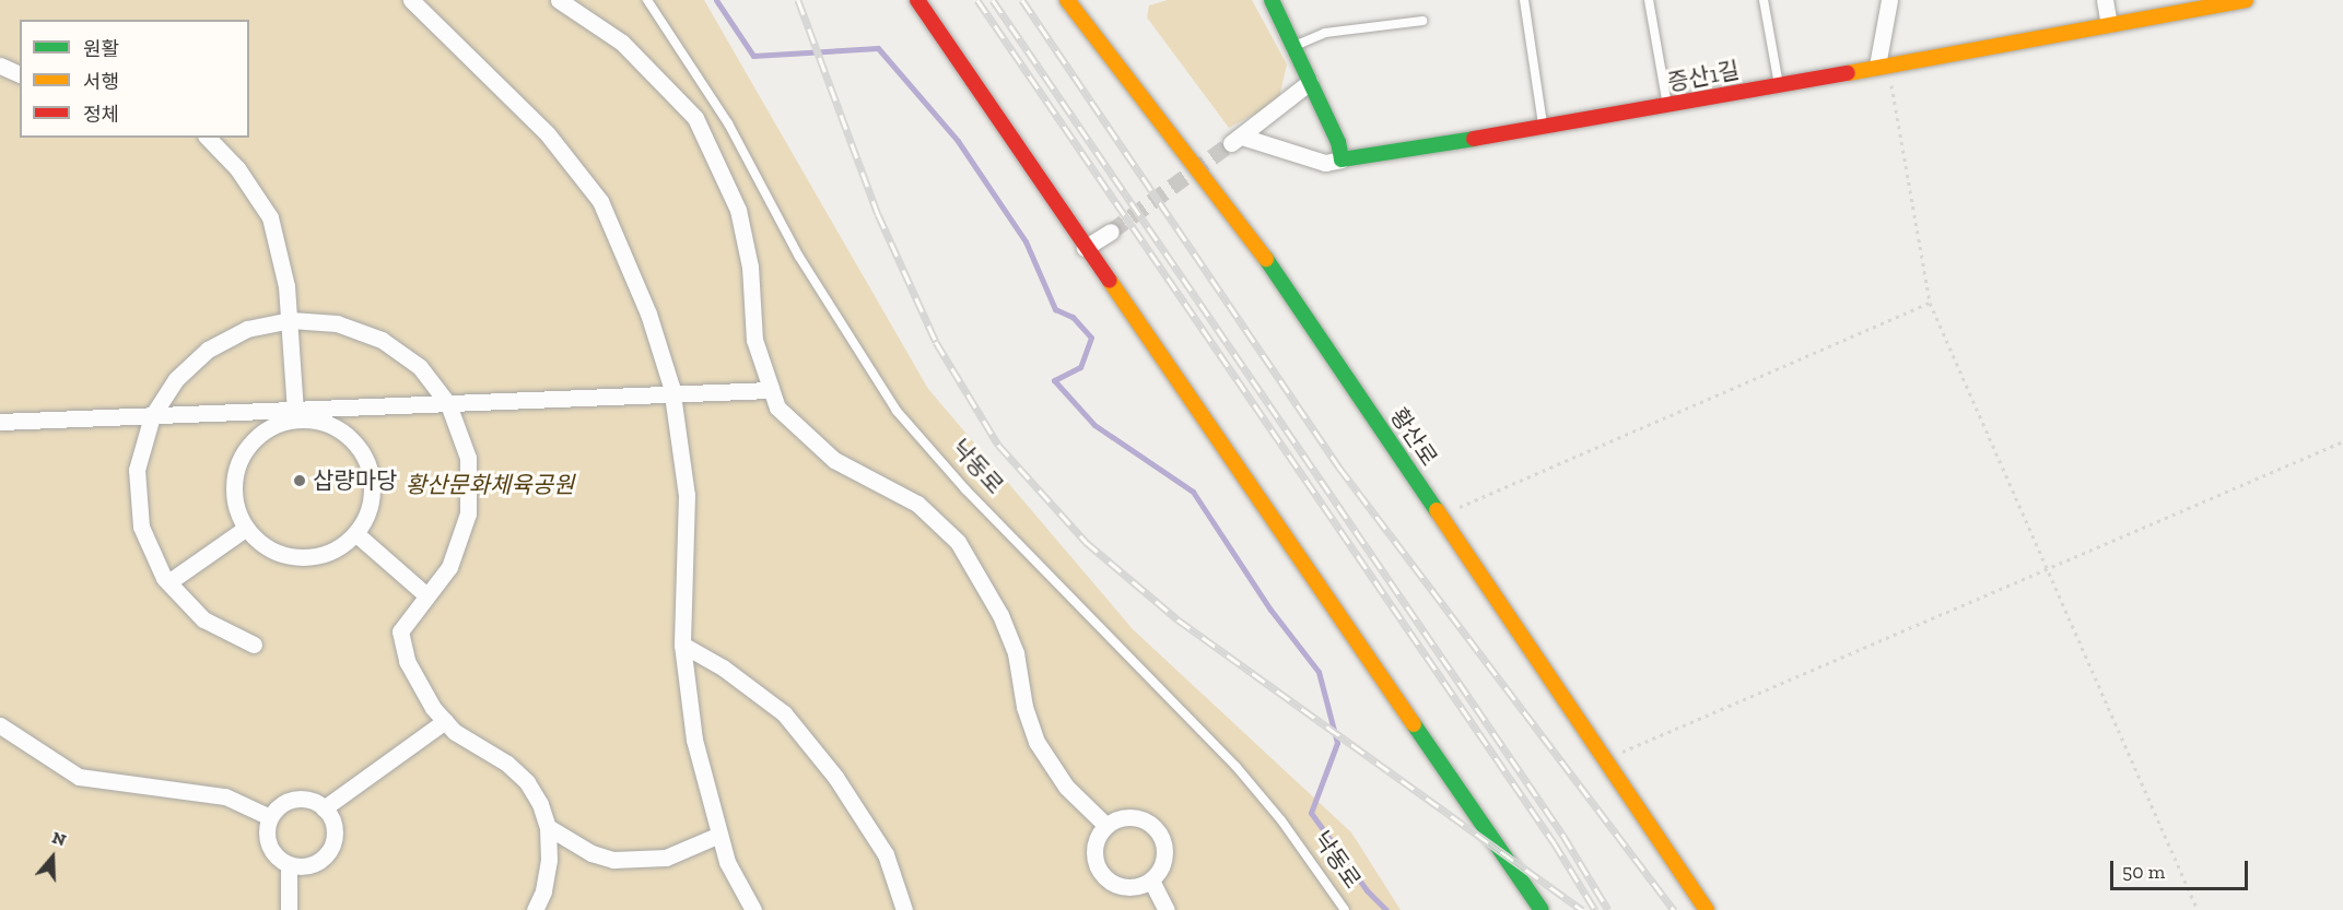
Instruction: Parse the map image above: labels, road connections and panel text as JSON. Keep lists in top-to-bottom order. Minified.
{"streets":{"street":["증산1길","황산로"],"lane":["낙동로"]},"parks":["황산문화체육공원"],"places":["삽량마당"],"legend":["원활","서행","정체"],"scale_bar":"50 m","north":"top"}
